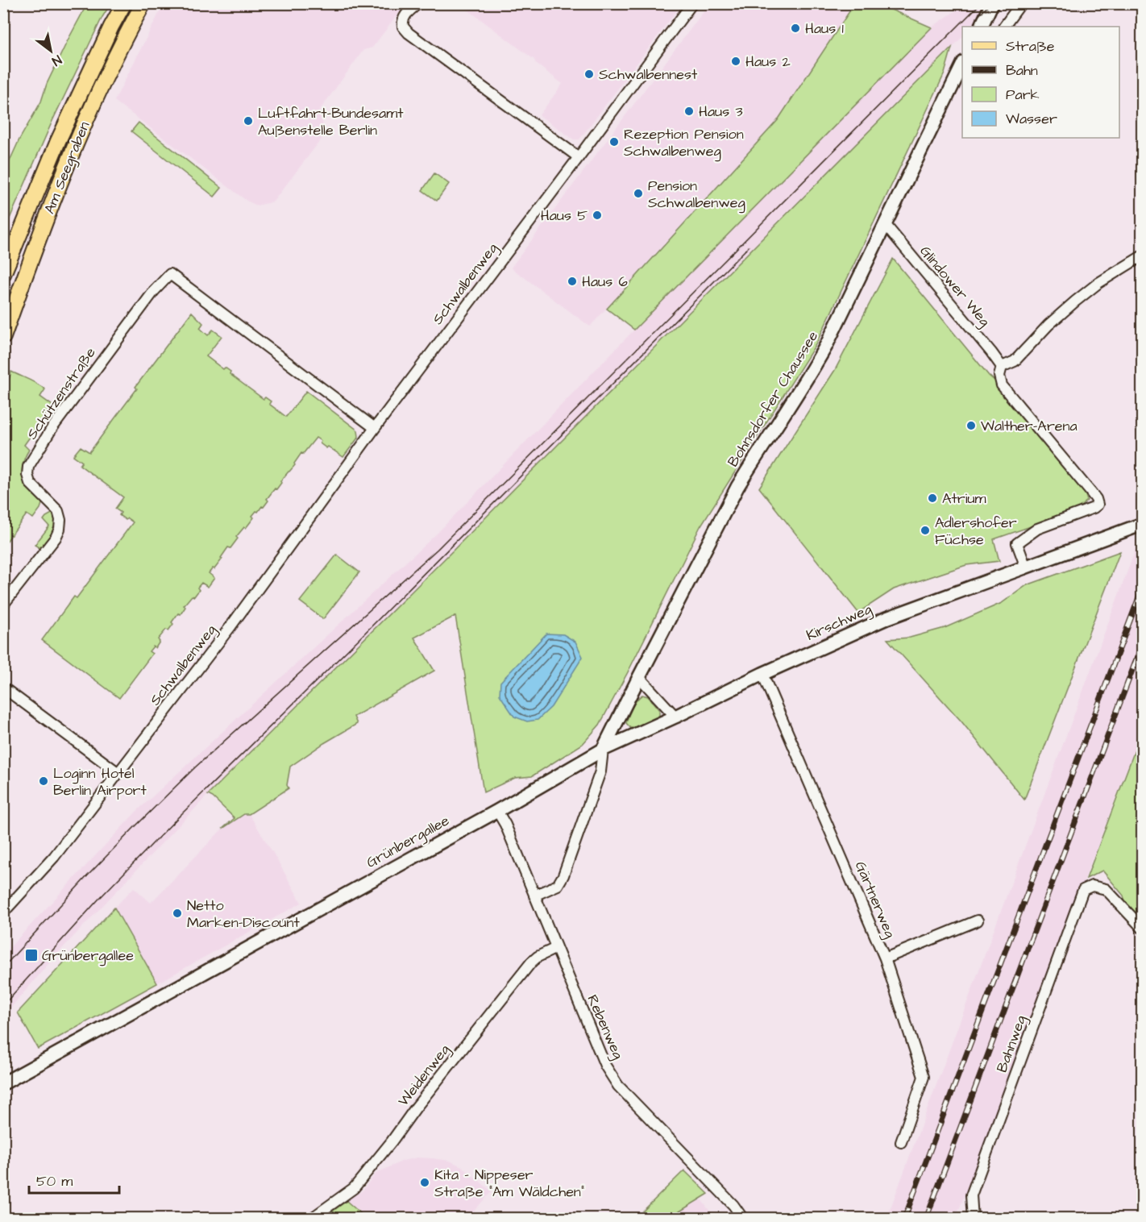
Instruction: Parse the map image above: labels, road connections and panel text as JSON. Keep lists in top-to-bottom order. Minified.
{"streets":{"main road":["Am Seegraben"],"street":["Schwalbenweg","Glindower Weg","Schützenstraße","Bohnsdorfer Chaussee","Kirschweg","Grünbergallee","Gärtnerweg","Rebenweg","Bahnweg","Weidenweg"]},"crossings":[["Schwalbenweg","Schützenstraße"],["Glindower Weg","Bohnsdorfer Chaussee"],["Glindower Weg","Kirschweg"],["Bohnsdorfer Chaussee","Kirschweg"],["Kirschweg","Grünbergallee"],["Kirschweg","Gärtnerweg"],["Kirschweg","Rebenweg"],["Grünbergallee","Rebenweg"],["Rebenweg","Weidenweg"]],"places":{"other":["Haus 1","Haus 2","Schwalbennest","Haus 3","Luftfahrt-Bundesamt Außenstelle Berlin","Rezeption Pension Schwalbenweg","Pension Schwalbenweg","Haus 5","Haus 6","Walther-Arena","Atrium","Adlershofer Füchse","Loginn Hotel Berlin Airport","Netto Marken-Discount","Kita - Nippeser Straße \"Am Wäldchen\""],"transit":["Grünbergallee"]},"legend":["Straße","Bahn","Park","Wasser"],"scale_bar":"50 m","north":"bottom right"}
